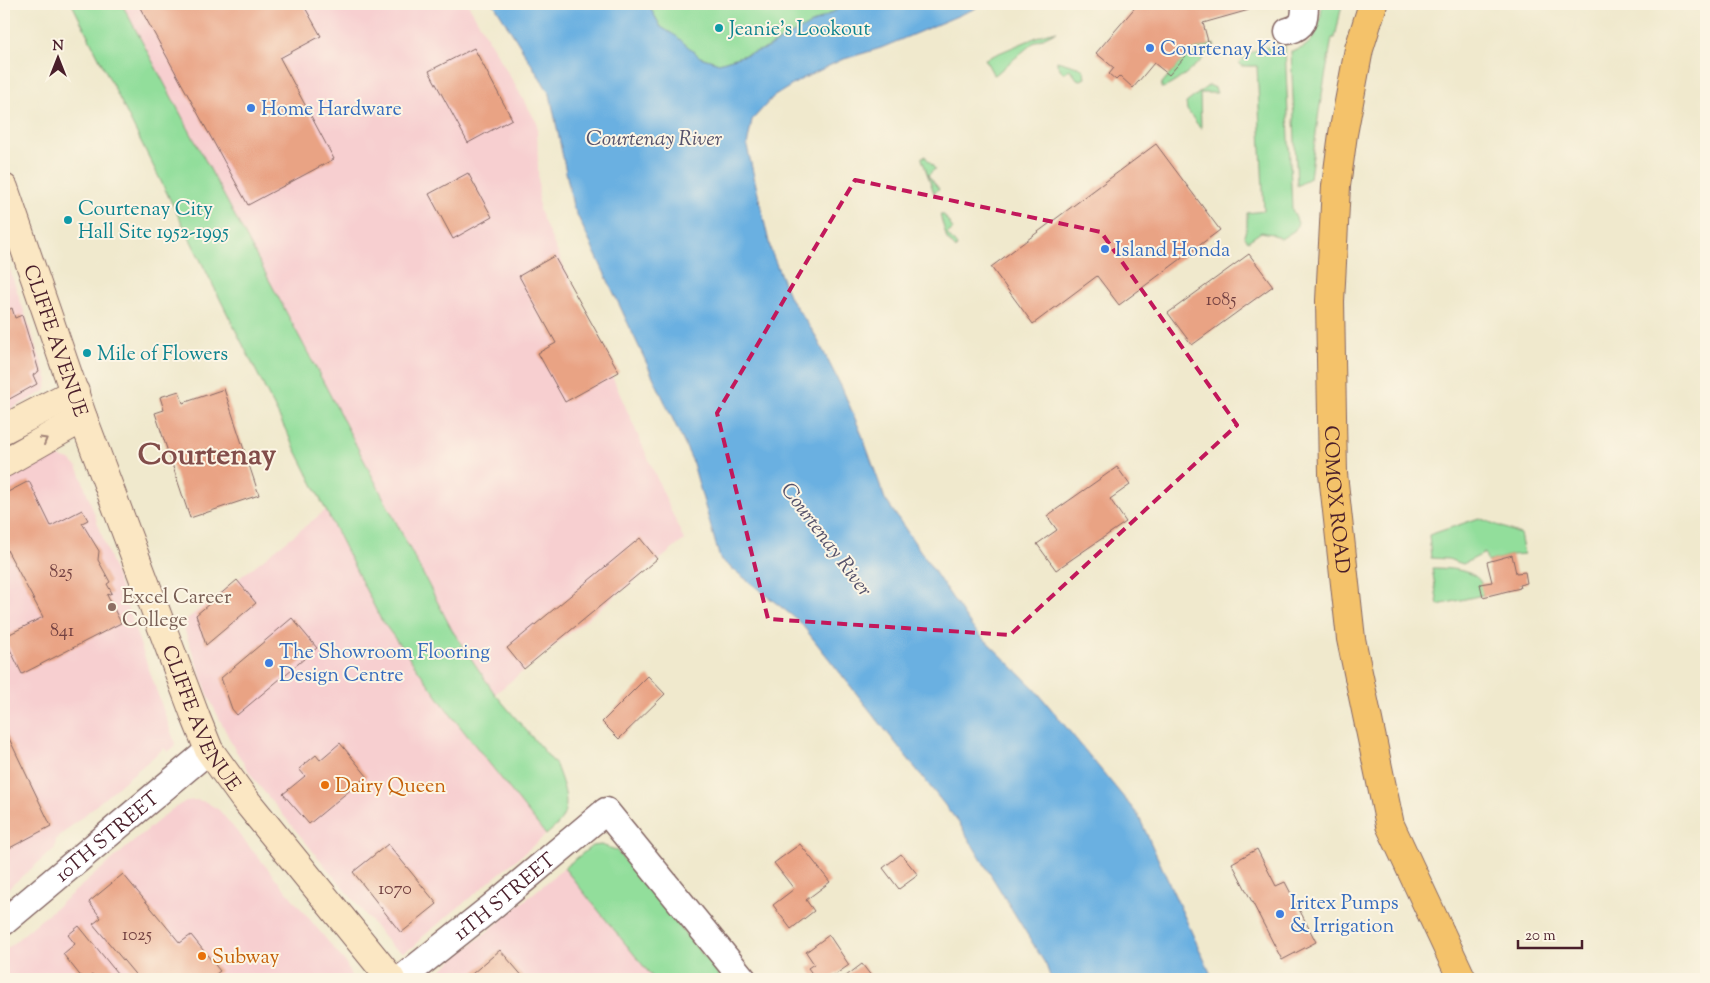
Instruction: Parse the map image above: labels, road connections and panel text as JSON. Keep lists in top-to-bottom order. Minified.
{"streets":{"main road":["CLIFFE AVENUE","COMOX ROAD"],"street":["10TH STREET","11TH STREET"]},"crossings":[["CLIFFE AVENUE","10TH STREET"]],"districts":["Courtenay"],"water":["Courtenay River"],"places":["Jeanie's Lookout","Courtenay Kia","Home Hardware","Courtenay City Hall Site 1952-1995","Island Honda","Mile of Flowers","Excel Career College","The Showroom Flooring Design Centre","Dairy Queen","Iritex Pumps & Irrigation","Subway"],"house_numbers":["1085","825","841","1070","1025"],"scale_bar":"20 m","north":"top"}
